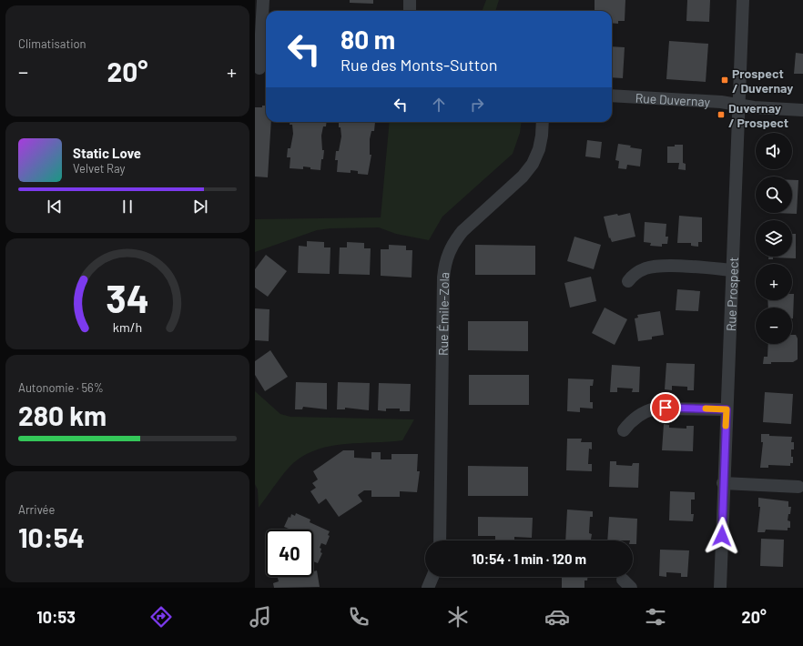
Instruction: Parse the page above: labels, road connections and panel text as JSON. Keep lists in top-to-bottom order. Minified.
{"streets":{"street":["Rue Duvernay","Rue Prospect","Rue Émile-Zola"]},"crossings":[["Rue Duvernay","Rue Prospect"]],"places":{"transit":["Prospect / Duvernay","Duvernay / Prospect"]},"page":{"tile":["Climatisation",["Autonomie · 56%","280 km"],["Arrivée","10:54"]],"turn":["80 m","Rue des Monts-Sutton"],"heat":["−","20°","+"],"map_buttons":["+","−"],"song":["Static Love","Velvet Ray"],"limit":"40","trip":"10:54 · 1 min · 120 m","tabs":["10:53","20°"],"gauge":["34","km/h"]}}
